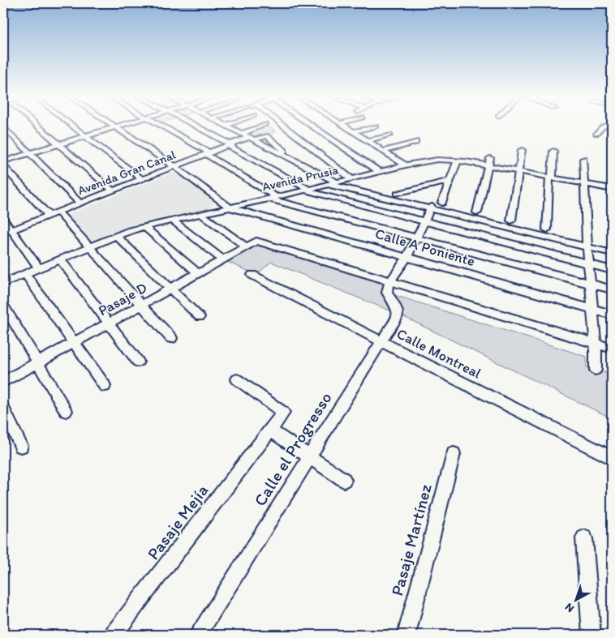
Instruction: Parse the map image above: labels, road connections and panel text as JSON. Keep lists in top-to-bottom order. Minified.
{"streets":{"street":["Avenida Gran Canal","Avenida Prusia","Calle A Poniente","Pasaje D","Calle Montreal","Calle el Progresso","Pasaje Mejía","Pasaje Martínez"]},"crossings":[["Avenida Prusia","Calle A Poniente"],["Pasaje D","Calle el Progresso"],["Calle Montreal","Calle el Progresso"]],"north":"bottom left"}
